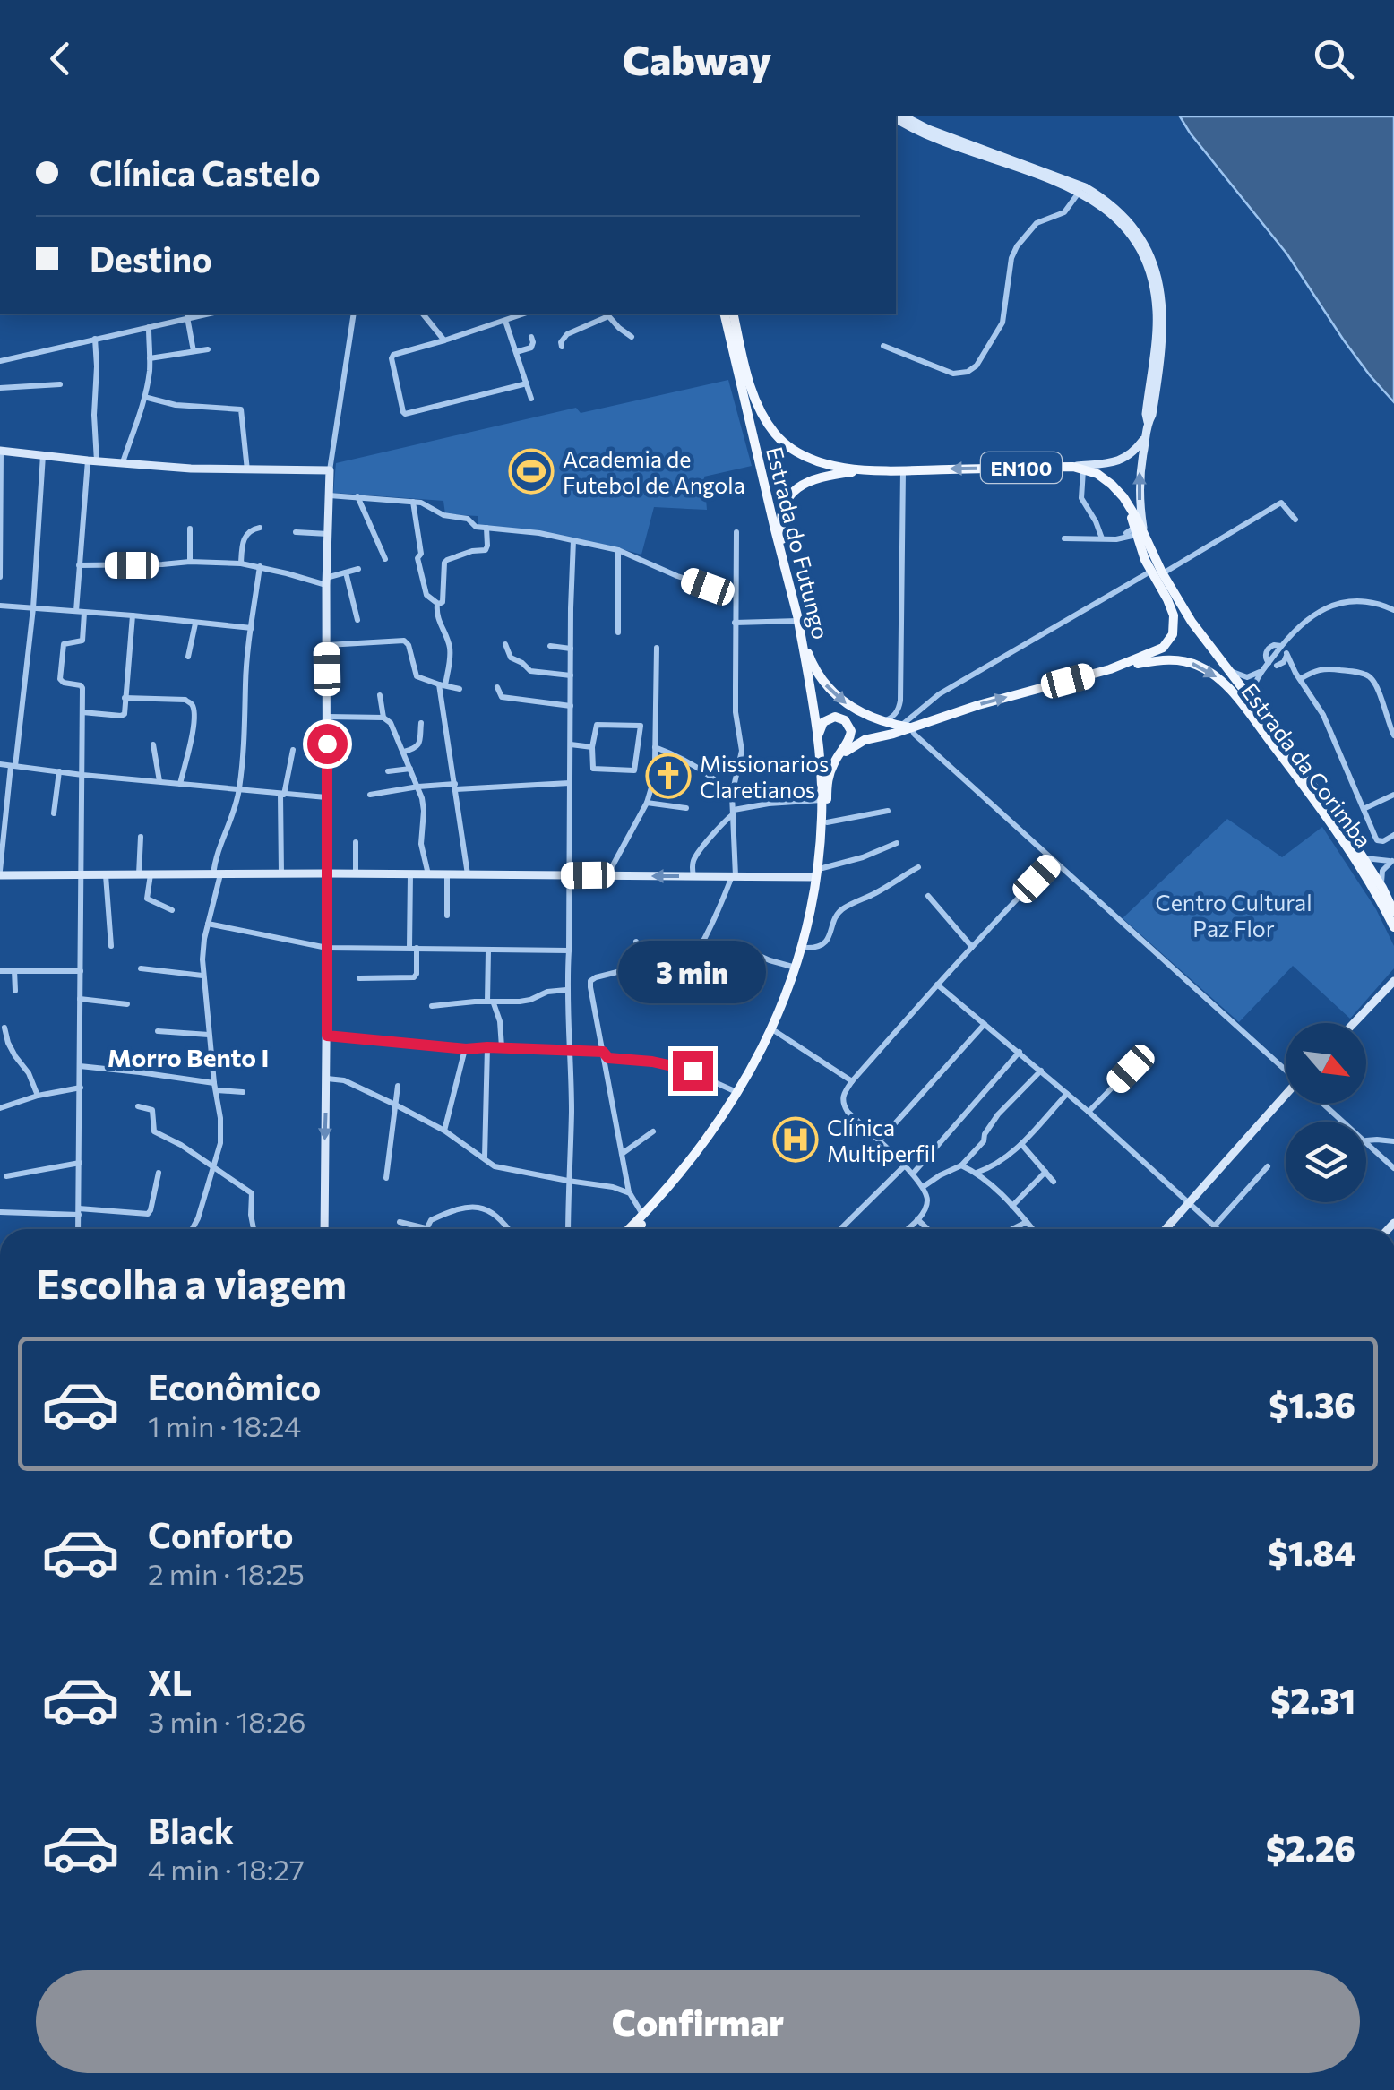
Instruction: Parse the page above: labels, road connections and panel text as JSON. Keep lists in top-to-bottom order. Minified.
{"streets":{"main road":["EN100","Estrada do Futungo","Estrada da Corimba"]},"crossings":[["EN100","Estrada do Futungo"],["EN100","Estrada da Corimba"]],"districts":["Morro Bento I"],"parks":["Centro Cultural Paz Flor"],"places":{"sports":["Academia de Futebol de Angola"],"church":["Missionarios Claretianos"],"hospital":["Clínica Multiperfil"]},"north":"bottom right","page":{"header":"Cabway","banner":["Clínica Castelo","Destino"],"bubble":"3 min","heading":"Escolha a viagem","list":[{"name":"Econômico","note":"1 min · 18:24","value":"$1.36"},{"name":"Conforto","note":"2 min · 18:25","value":"$1.84"},{"name":"XL","note":"3 min · 18:26","value":"$2.31"},{"name":"Black","note":"4 min · 18:27","value":"$2.26"}],"buttons":"Confirmar"}}
